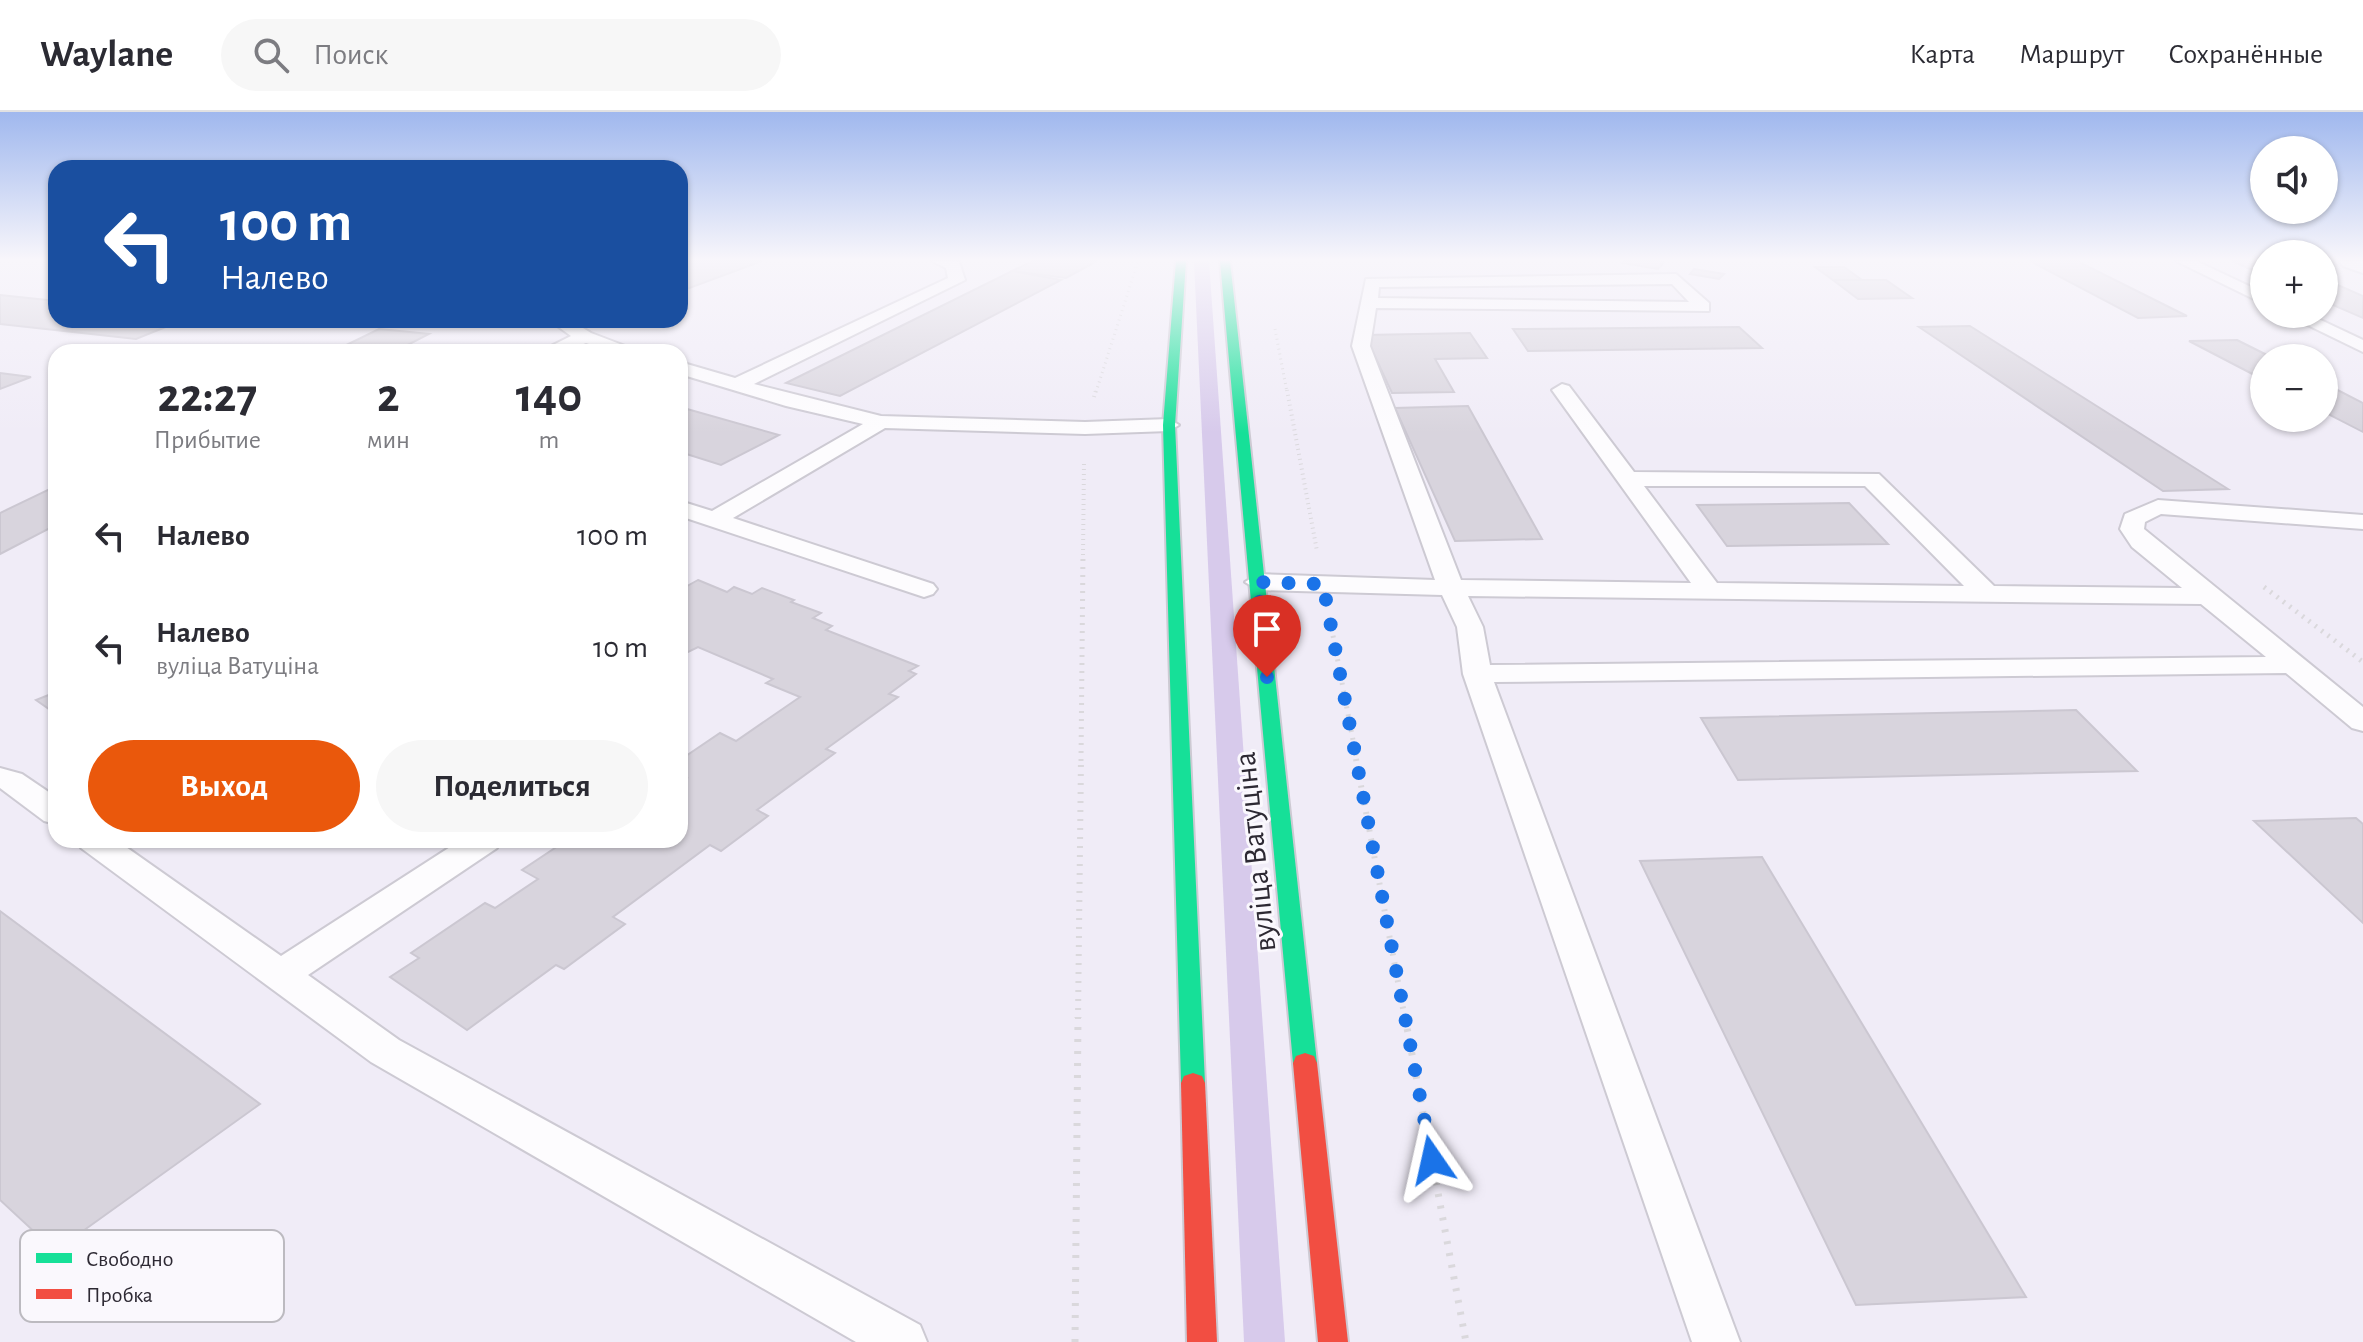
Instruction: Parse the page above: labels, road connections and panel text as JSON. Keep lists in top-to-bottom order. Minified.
{"streets":{"street":["вуліца Ватуціна"]},"legend":["Свободно","Пробка"],"page":{"header":"Waylane","search":"Поиск","nav":["Карта","Маршрут","Сохранённые"],"map_buttons":["+","−"],"turn":["100 m","Налево"],"eta":["22:27","Прибытие","2","мин","140","m"],"list":[{"name":"Налево","value":"100 m"},{"name":"Налево","note":"вуліца Ватуціна","value":"10 m"}],"buttons":["Выход","Поделиться"]}}
